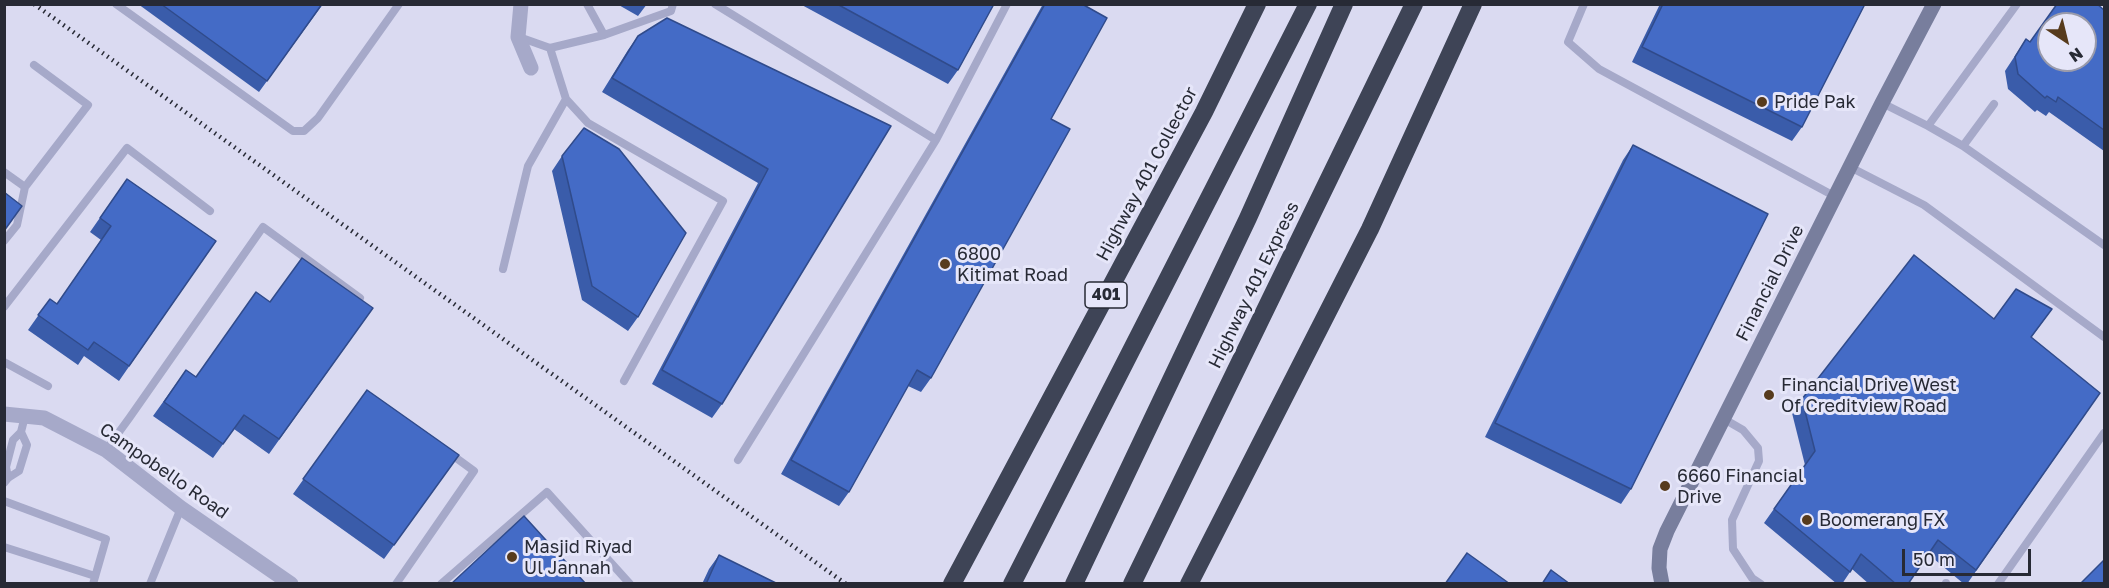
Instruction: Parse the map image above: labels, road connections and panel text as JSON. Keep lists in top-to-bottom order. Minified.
{"streets":{"highway":["Highway 401 Collector","Highway 401 Express","401"],"street":["Financial Drive","Campobello Road"]},"places":["Pride Pak","6800 Kitimat Road","Financial Drive West Of Creditview Road","6660 Financial Drive","Boomerang FX","Masjid Riyad Ul Jannah"],"scale_bar":"50 m","north":"bottom right"}
